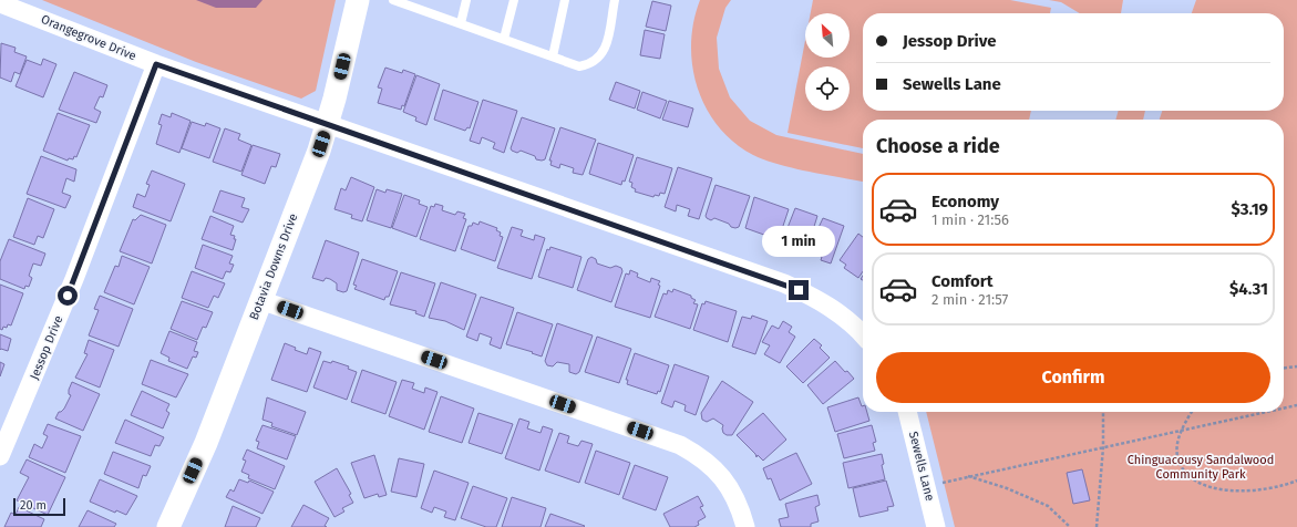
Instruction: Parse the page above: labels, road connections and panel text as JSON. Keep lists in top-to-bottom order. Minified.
{"streets":{"street":["Orangegrove Drive","Botavia Downs Drive","Jessop Drive","Sewells Lane"]},"crossings":[["Orangegrove Drive","Botavia Downs Drive"],["Orangegrove Drive","Jessop Drive"]],"parks":["Chinguacousy Sandalwood Community Park"],"scale_bar":"20 m","north":"top left","page":{"banner":["Jessop Drive","Sewells Lane"],"heading":"Choose a ride","list":[{"name":"Economy","note":"1 min · 21:56","value":"$3.19"},{"name":"Comfort","note":"2 min · 21:57","value":"$4.31"}],"bubble":"1 min","buttons":"Confirm","scale":"20 m"}}
